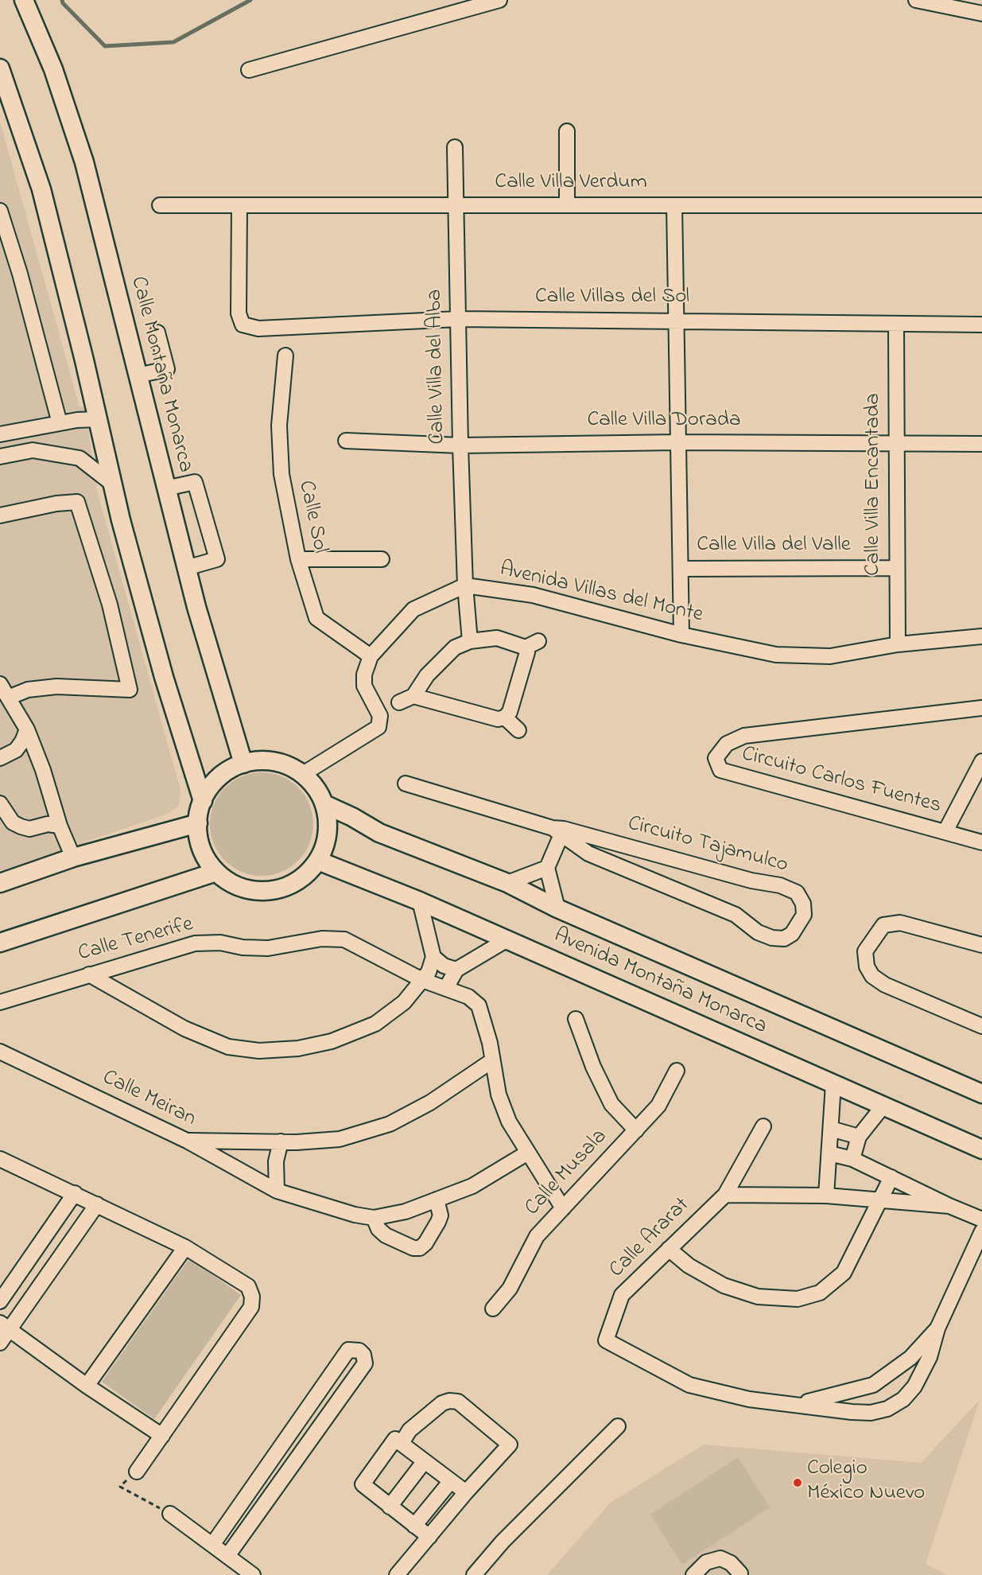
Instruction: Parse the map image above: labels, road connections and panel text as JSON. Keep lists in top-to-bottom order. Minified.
{"streets":{"main road":["Calle Montaña Monarca","Avenida Montaña Monarca"],"street":["Calle Villa Verdum","Calle Villas del Sol","Calle Villa del Alba","Calle Villa Dorada","Calle Villa Encantada","Calle Sol","Calle Villa del Valle","Avenida Villas del Monte","Circuito Carlos Fuentes","Circuito Tajamulco","Calle Tenerife","Calle Meiran","Calle Musala","Calle Ararat"]},"crossings":[["Calle Villa Verdum","Calle Villas del Sol"],["Calle Villa Verdum","Calle Villa del Alba"],["Calle Villas del Sol","Calle Villa del Alba"],["Calle Villas del Sol","Calle Villa Encantada"],["Calle Villa del Alba","Calle Villa Dorada"],["Calle Villa del Alba","Avenida Villas del Monte"],["Calle Montaña Monarca","Avenida Montaña Monarca"],["Calle Villa Dorada","Calle Villa Encantada"],["Calle Villa Encantada","Calle Villa del Valle"],["Calle Villa Encantada","Avenida Villas del Monte"],["Calle Tenerife","Calle Meiran"],["Calle Tenerife","Calle Musala"]],"places":["Colegio México Nuevo"]}
